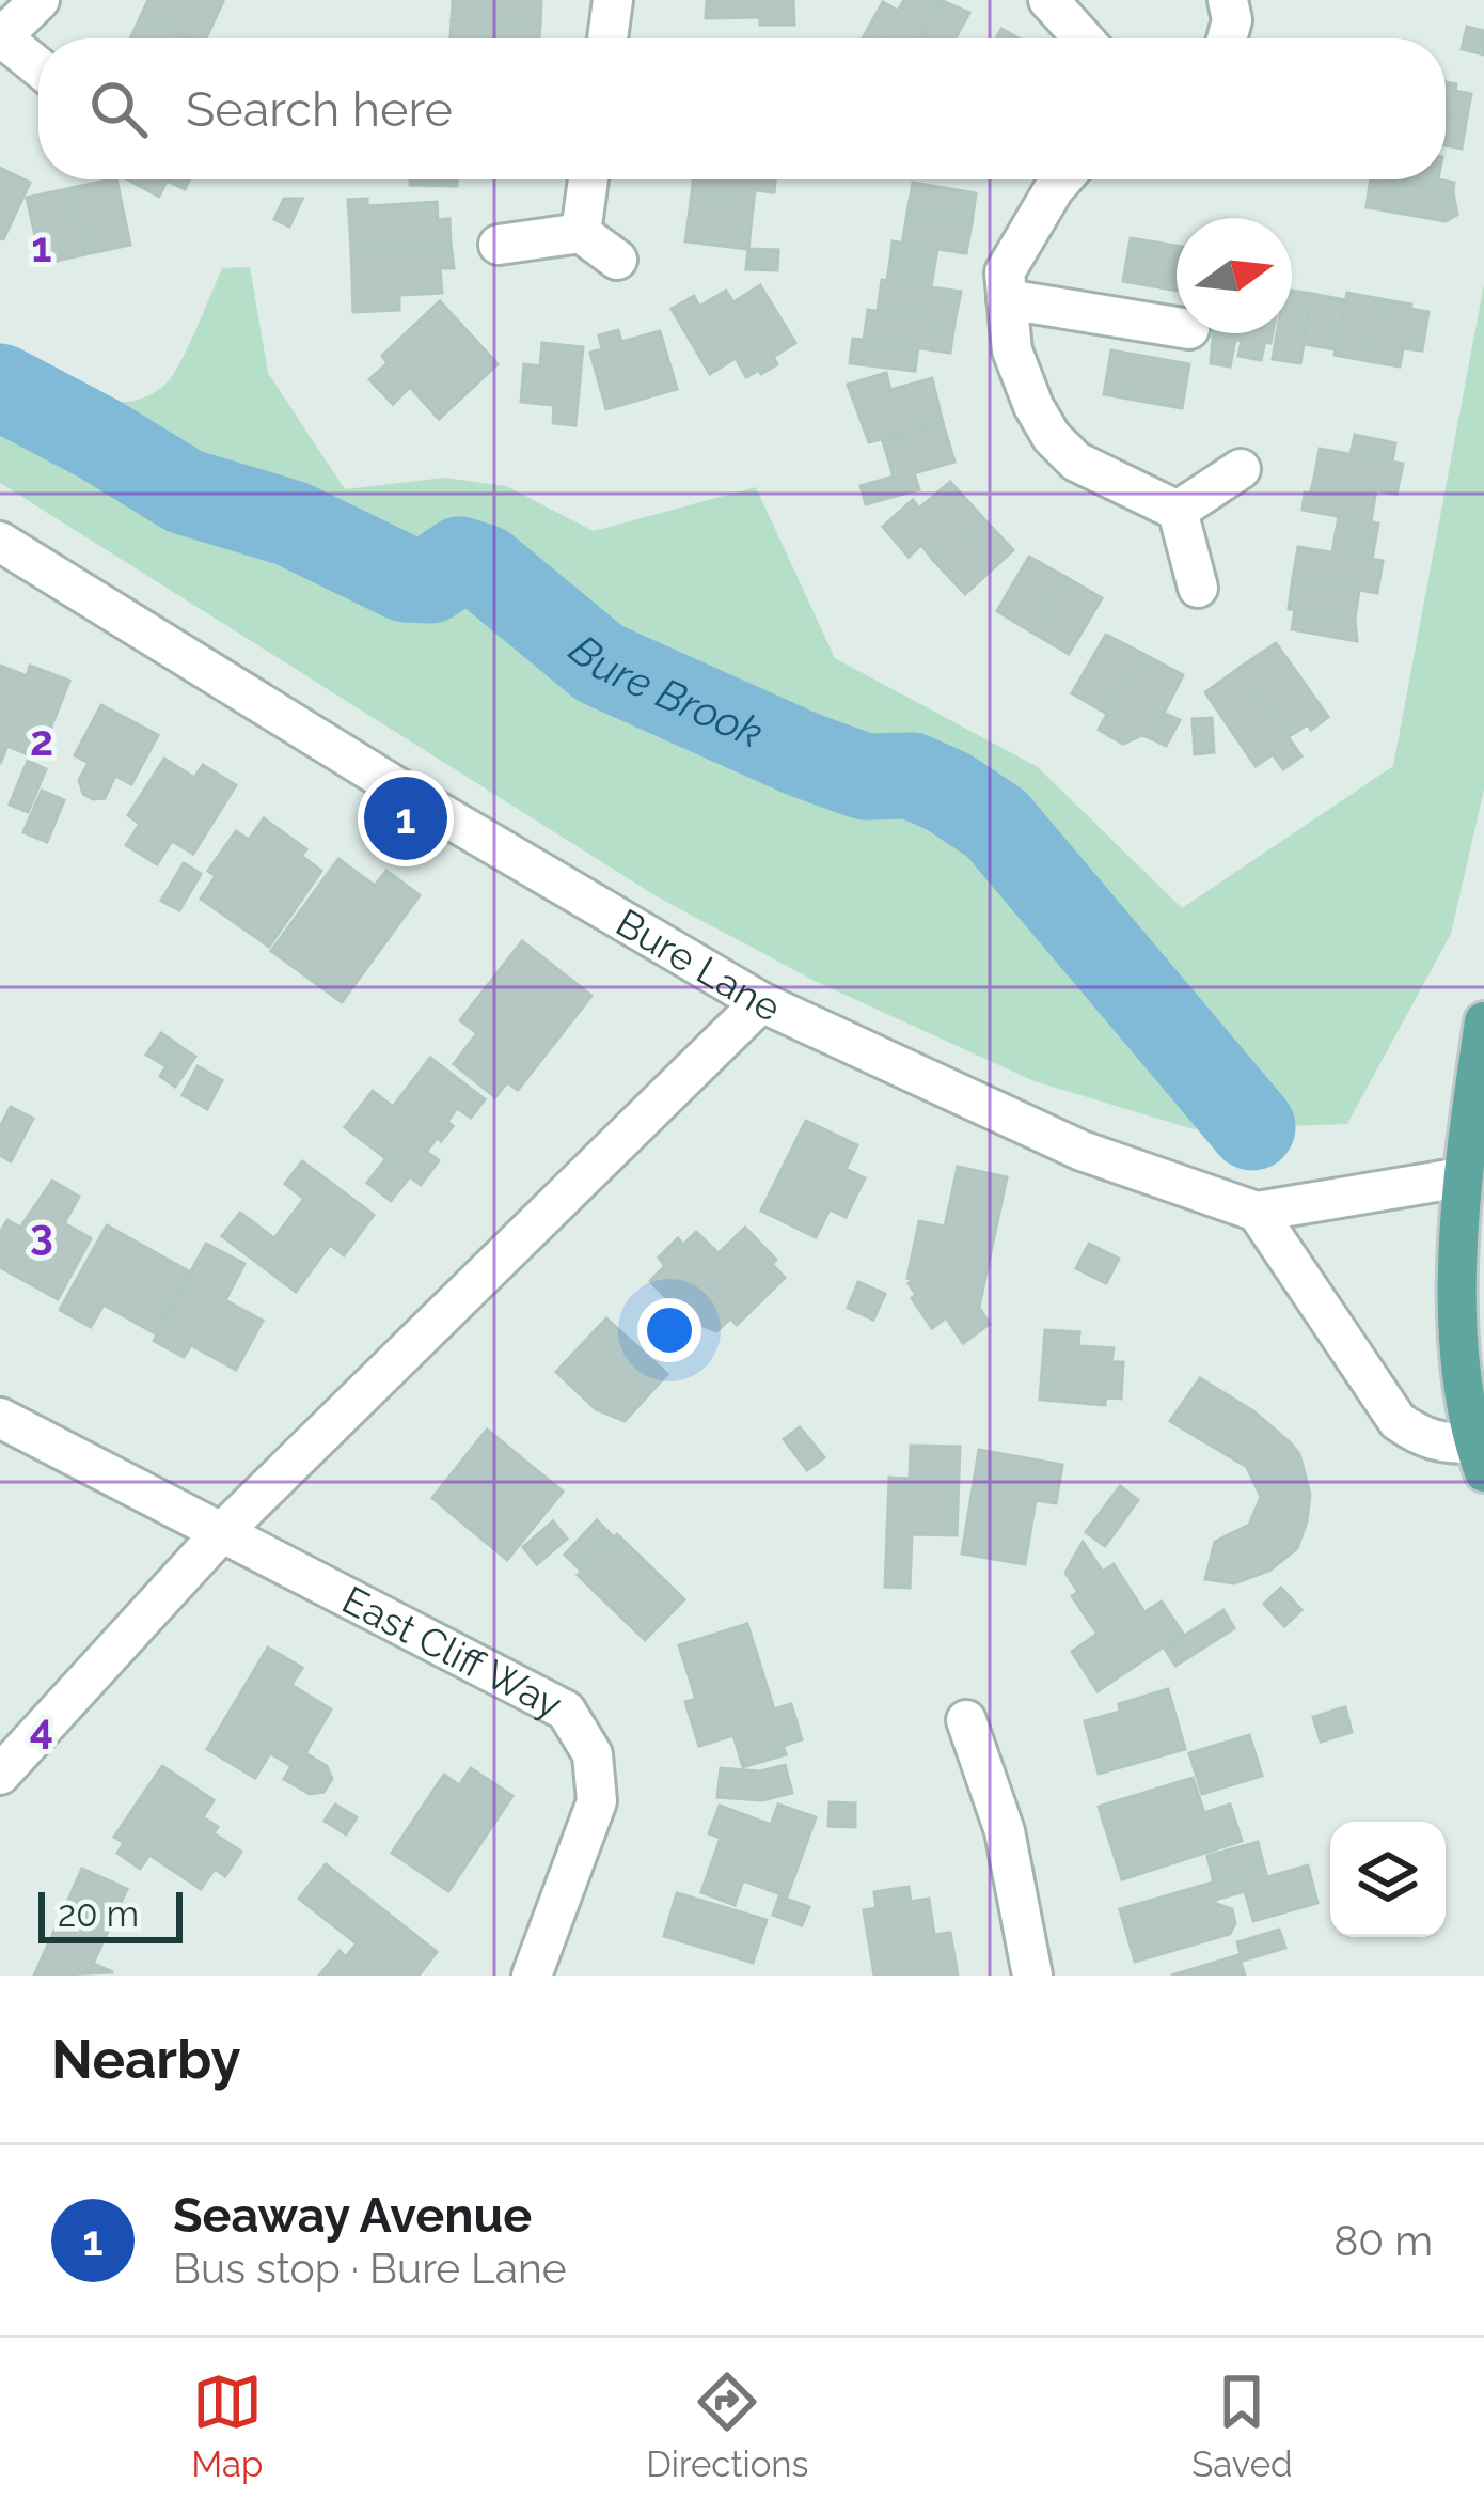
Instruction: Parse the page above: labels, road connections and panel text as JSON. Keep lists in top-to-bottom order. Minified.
{"streets":{"street":["Bure Lane","East Cliff Way"]},"water":["Bure Brook"],"scale_bar":"20 m","north":"right","page":{"search":"Search here","pins":"1","scale":"20 m","heading":"Nearby","list":[{"mark":"1","name":"Seaway Avenue","note":"Bus stop · Bure Lane","value":"80 m"}],"nav":["Map","Directions","Saved"]},"grid":{"rows":["1","2","3","4"]}}
